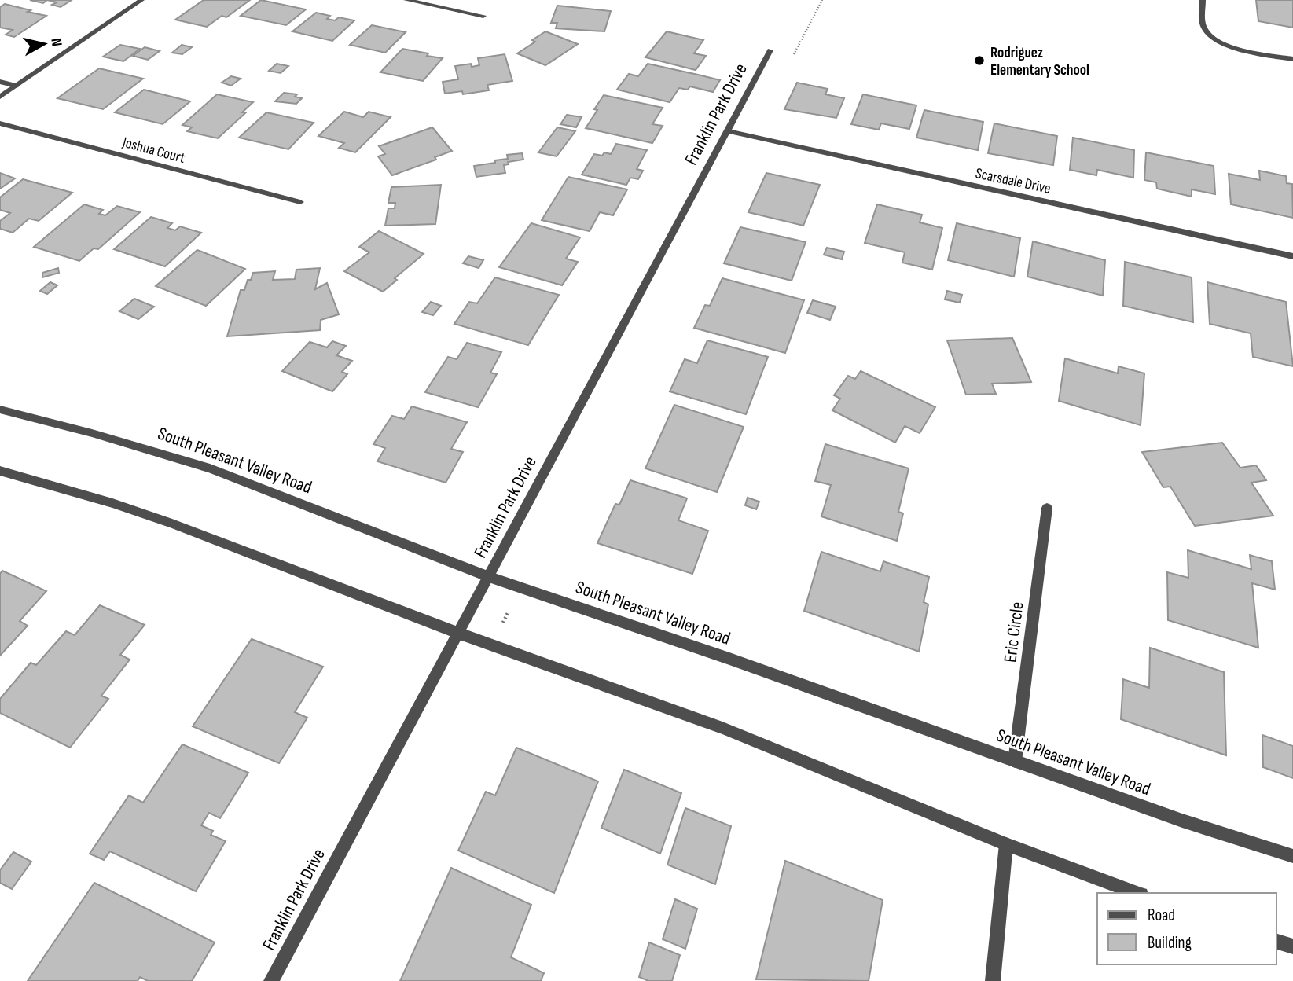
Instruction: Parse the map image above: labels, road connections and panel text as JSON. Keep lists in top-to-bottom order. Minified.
{"streets":{"street":["Franklin Park Drive","Joshua Court","Scarsdale Drive","South Pleasant Valley Road","Eric Circle"]},"crossings":[["Franklin Park Drive","Scarsdale Drive"],["Franklin Park Drive","South Pleasant Valley Road"],["South Pleasant Valley Road","Eric Circle"]],"places":["Rodriguez Elementary School"],"legend":["Road","Building"],"north":"right"}
